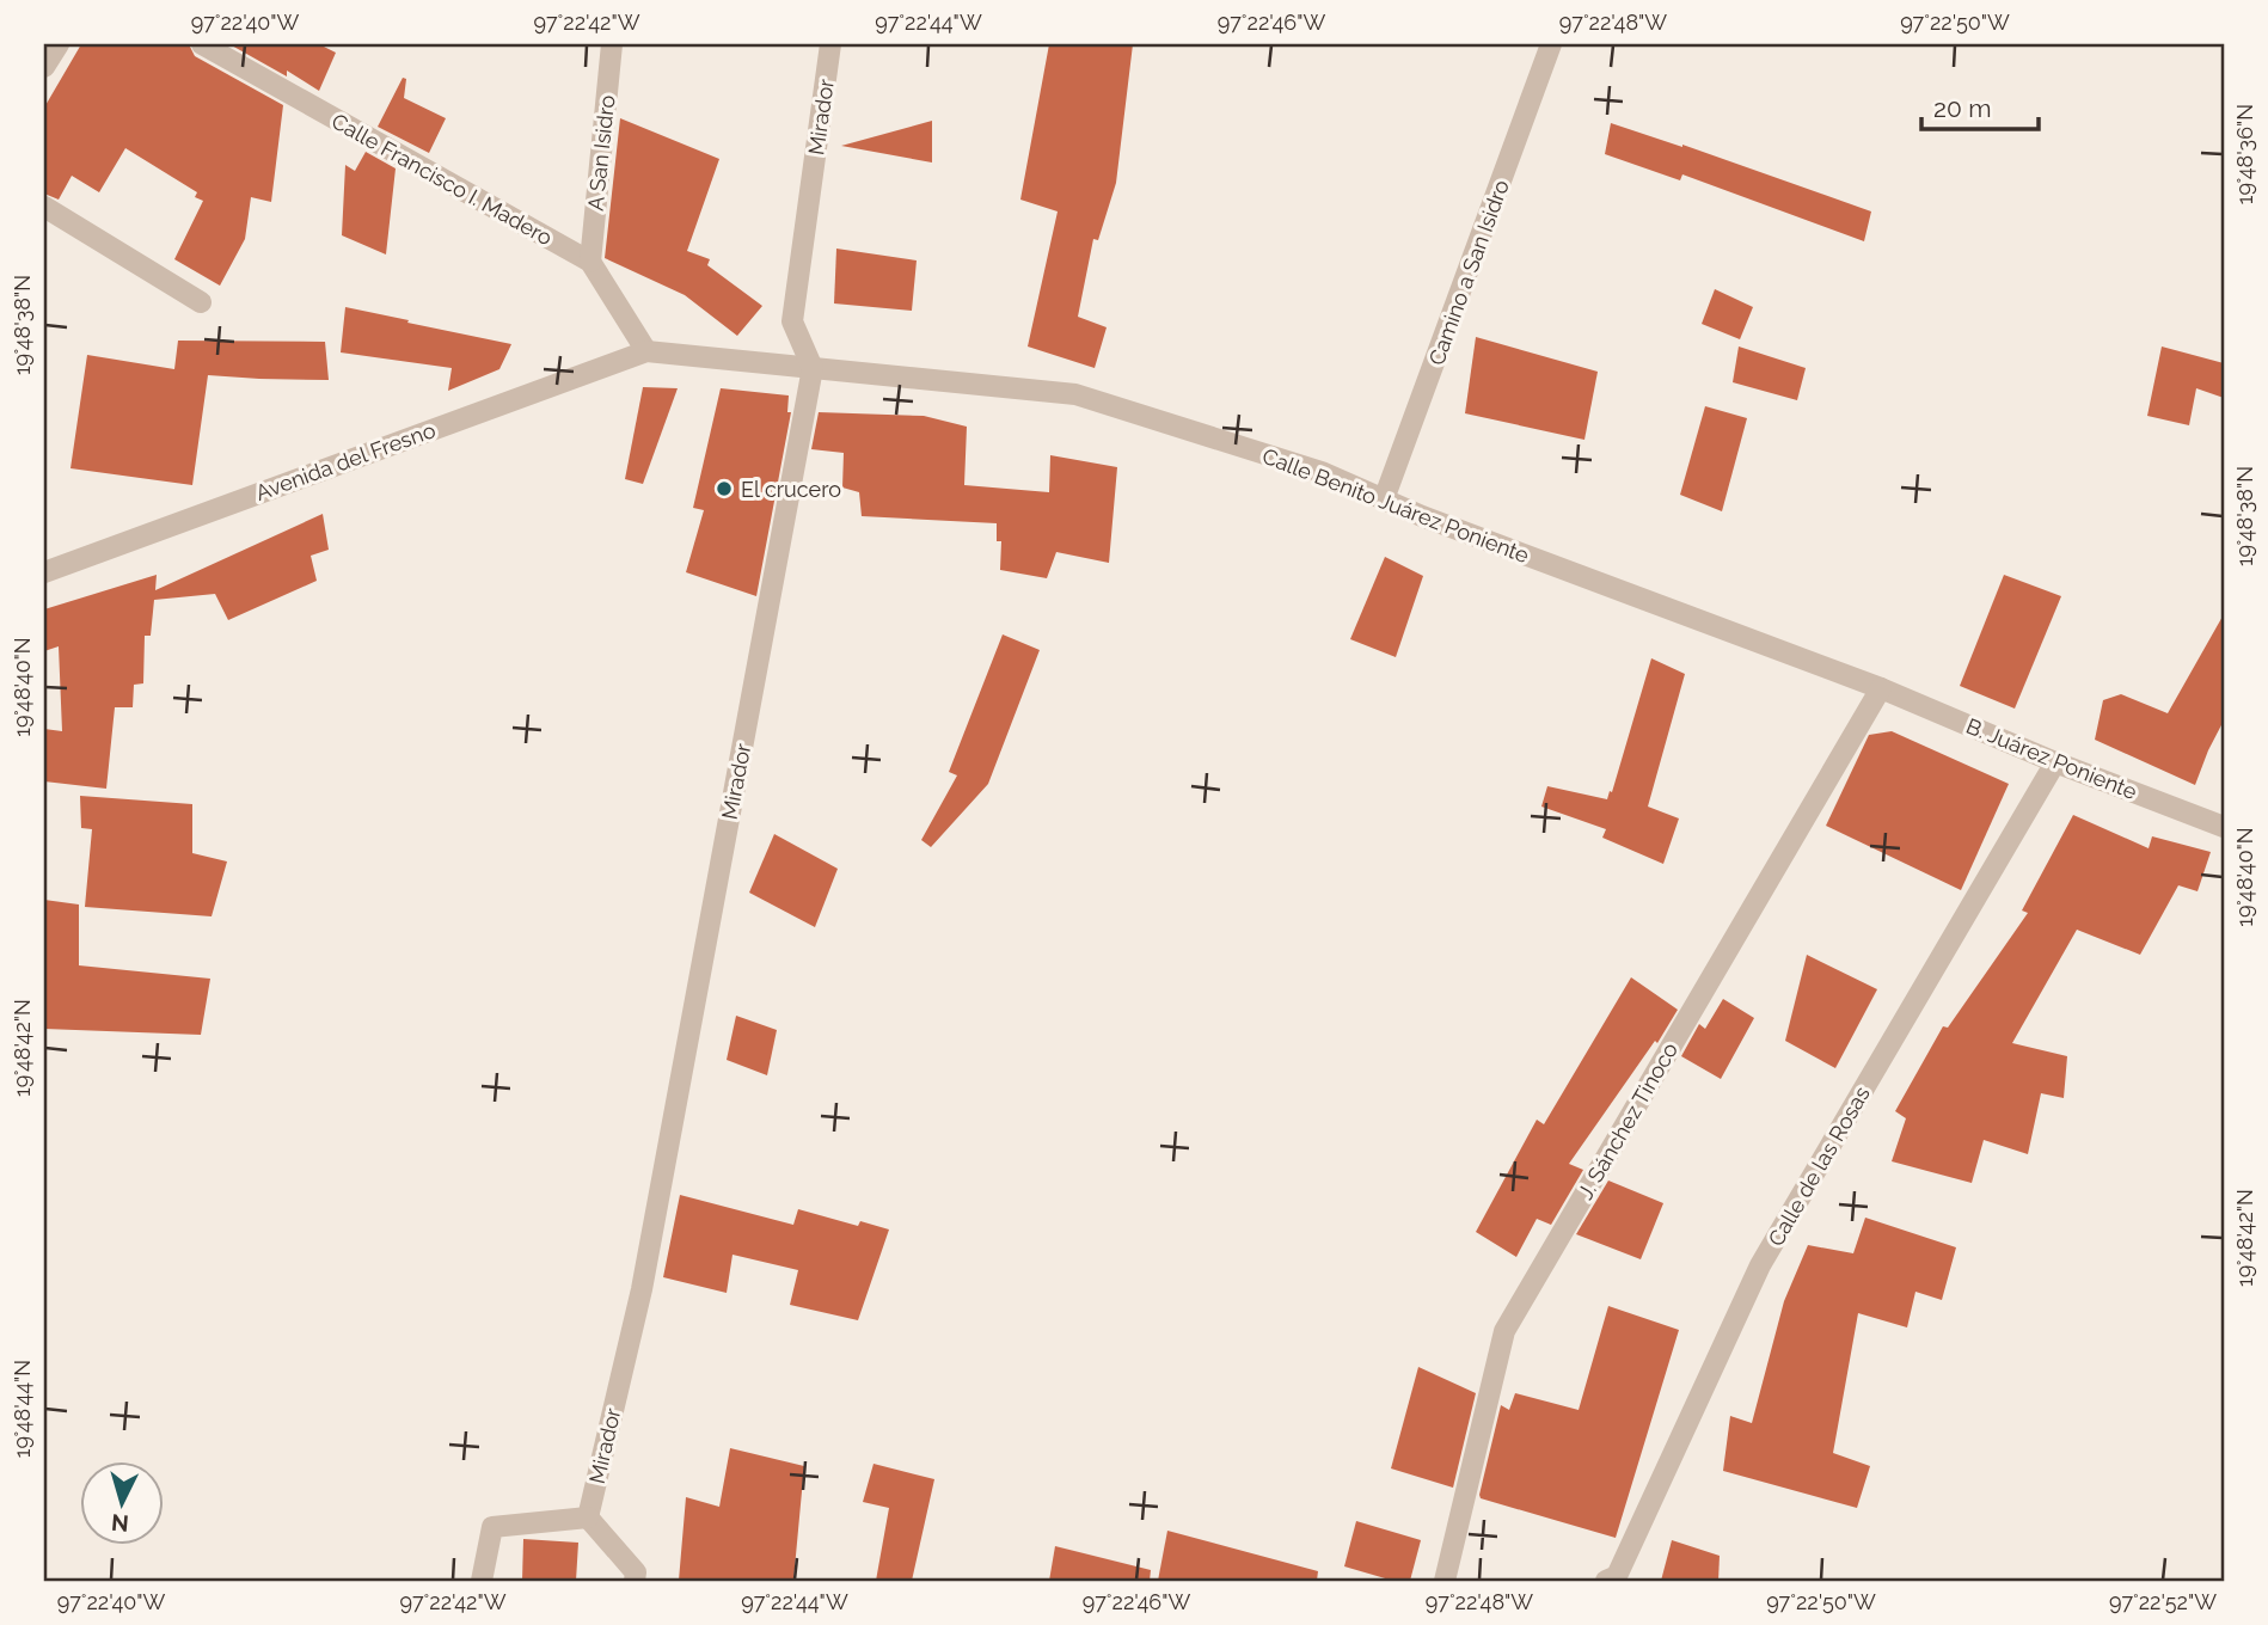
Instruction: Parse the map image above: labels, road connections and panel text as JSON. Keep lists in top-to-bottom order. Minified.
{"streets":{"street":["Mirador","A San Isidro","Calle Francisco I. Madero","Camino a San Isidro","Avenida del Fresno","Calle Benito Juárez Poniente","B. Juárez Poniente","J. Sánchez Tinoco","Calle de las Rosas"]},"crossings":[["Mirador","Calle Benito Juárez Poniente"],["A San Isidro","Calle Francisco I. Madero"],["Calle Francisco I. Madero","Avenida del Fresno"],["Calle Francisco I. Madero","Calle Benito Juárez Poniente"],["Camino a San Isidro","Calle Benito Juárez Poniente"],["Avenida del Fresno","Calle Benito Juárez Poniente"],["Calle Benito Juárez Poniente","B. Juárez Poniente"],["Calle Benito Juárez Poniente","J. Sánchez Tinoco"],["B. Juárez Poniente","J. Sánchez Tinoco"],["B. Juárez Poniente","Calle de las Rosas"]],"places":["El crucero"],"scale_bar":"20 m","north":"bottom","coordinates":["97°22'40\"W","97°22'42\"W","97°22'44\"W","97°22'46\"W","97°22'48\"W","97°22'50\"W","19°48'36\"N","19°48'38\"N","19°48'40\"N","19°48'42\"N","19°48'44\"N","97°22'52\"W"]}
